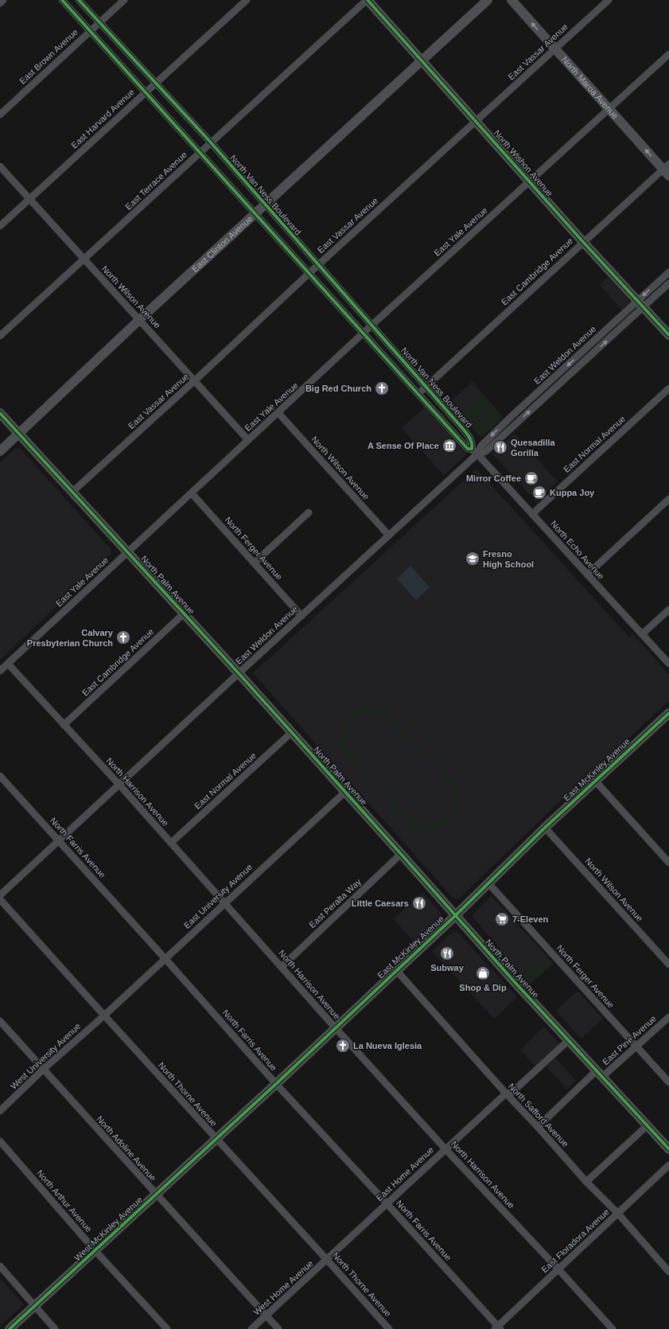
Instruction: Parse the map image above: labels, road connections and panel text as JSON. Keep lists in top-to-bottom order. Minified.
{"streets":{"main road":["North Maroa Avenue","North Wishon Avenue","East Clinton Avenue","North Palm Avenue","East McKinley Avenue","West McKinley Avenue"],"street":["East Vassar Avenue","East Brown Avenue","East Harvard Avenue","East Terrace Avenue","North Van Ness Boulevard","East Yale Avenue","East Cambridge Avenue","North Wilson Avenue","East Weldon Avenue","East Normal Avenue","North Ferger Avenue","North Echo Avenue","North Harrison Avenue","North Farris Avenue","East University Avenue","East Peralta Way","East Pine Avenue","West University Avenue","North Thorne Avenue","North Safford Avenue","North Adoline Avenue","East Home Avenue","North Arthur Avenue","East Floradora Avenue","West Home Avenue"]},"crossings":[["East Vassar Avenue","North Maroa Avenue"],["East Vassar Avenue","North Wishon Avenue"],["East Vassar Avenue","North Van Ness Boulevard"],["East Vassar Avenue","North Wilson Avenue"],["East Vassar Avenue","North Palm Avenue"],["East Brown Avenue","North Van Ness Boulevard"],["North Maroa Avenue","East Yale Avenue"],["North Maroa Avenue","East Cambridge Avenue"],["East Harvard Avenue","North Van Ness Boulevard"],["East Harvard Avenue","North Wilson Avenue"],["North Wishon Avenue","East Terrace Avenue"],["North Wishon Avenue","East Yale Avenue"],["North Wishon Avenue","East Clinton Avenue"],["North Wishon Avenue","East Cambridge Avenue"],["North Wishon Avenue","East Weldon Avenue"],["East Terrace Avenue","North Van Ness Boulevard"],["East Terrace Avenue","North Wilson Avenue"],["North Van Ness Boulevard","East Yale Avenue"],["North Van Ness Boulevard","East Clinton Avenue"],["North Van Ness Boulevard","East Cambridge Avenue"],["North Van Ness Boulevard","North Echo Avenue"],["East Yale Avenue","North Wilson Avenue"],["East Yale Avenue","North Ferger Avenue"],["East Yale Avenue","North Palm Avenue"],["East Yale Avenue","North Harrison Avenue"],["East Clinton Avenue","North Wilson Avenue"],["East Clinton Avenue","North Palm Avenue"],["East Cambridge Avenue","North Palm Avenue"],["East Cambridge Avenue","North Harrison Avenue"],["North Wilson Avenue","East Weldon Avenue"],["North Wilson Avenue","East McKinley Avenue"],["East Weldon Avenue","North Ferger Avenue"],["East Weldon Avenue","North Echo Avenue"],["East Weldon Avenue","North Palm Avenue"],["East Weldon Avenue","North Harrison Avenue"],["East Weldon Avenue","North Farris Avenue"],["East Normal Avenue","North Echo Avenue"],["East Normal Avenue","North Palm Avenue"],["East Normal Avenue","North Harrison Avenue"],["North Ferger Avenue","East McKinley Avenue"],["North Ferger Avenue","East Pine Avenue"],["North Palm Avenue","East McKinley Avenue"],["North Palm Avenue","East University Avenue"],["North Palm Avenue","East Peralta Way"],["North Palm Avenue","East Pine Avenue"],["North Palm Avenue","East Home Avenue"],["East McKinley Avenue","North Harrison Avenue"],["East McKinley Avenue","North Farris Avenue"],["East McKinley Avenue","North Thorne Avenue"],["East McKinley Avenue","North Safford Avenue"],["East McKinley Avenue","West McKinley Avenue"],["North Harrison Avenue","East University Avenue"],["North Harrison Avenue","East Peralta Way"],["North Harrison Avenue","East Home Avenue"],["North Harrison Avenue","East Floradora Avenue"],["North Farris Avenue","East University Avenue"],["North Farris Avenue","East Home Avenue"],["North Farris Avenue","East Floradora Avenue"],["East University Avenue","West University Avenue"],["East University Avenue","North Thorne Avenue"],["East Pine Avenue","North Safford Avenue"],["West University Avenue","North Thorne Avenue"],["West University Avenue","North Adoline Avenue"],["North Thorne Avenue","East Home Avenue"],["North Thorne Avenue","West McKinley Avenue"],["North Thorne Avenue","West Home Avenue"],["North Safford Avenue","East Home Avenue"],["North Safford Avenue","East Floradora Avenue"],["North Adoline Avenue","West McKinley Avenue"],["North Adoline Avenue","West Home Avenue"],["East Home Avenue","West Home Avenue"],["North Arthur Avenue","West McKinley Avenue"]],"one_way":["North Maroa Avenue"],"places":{"church":["Big Red Church","Calvary Presbyterian Church","La Nueva Iglesia"],"museum":["A Sense Of Place"],"restaurant":["Quesadilla Gorilla","Little Caesars","Subway"],"cafe":["Mirror Coffee","Kuppa Joy"],"school or university":["Fresno High School"],"supermarket":["7-Eleven"],"shop":["Shop & Dip"]}}
